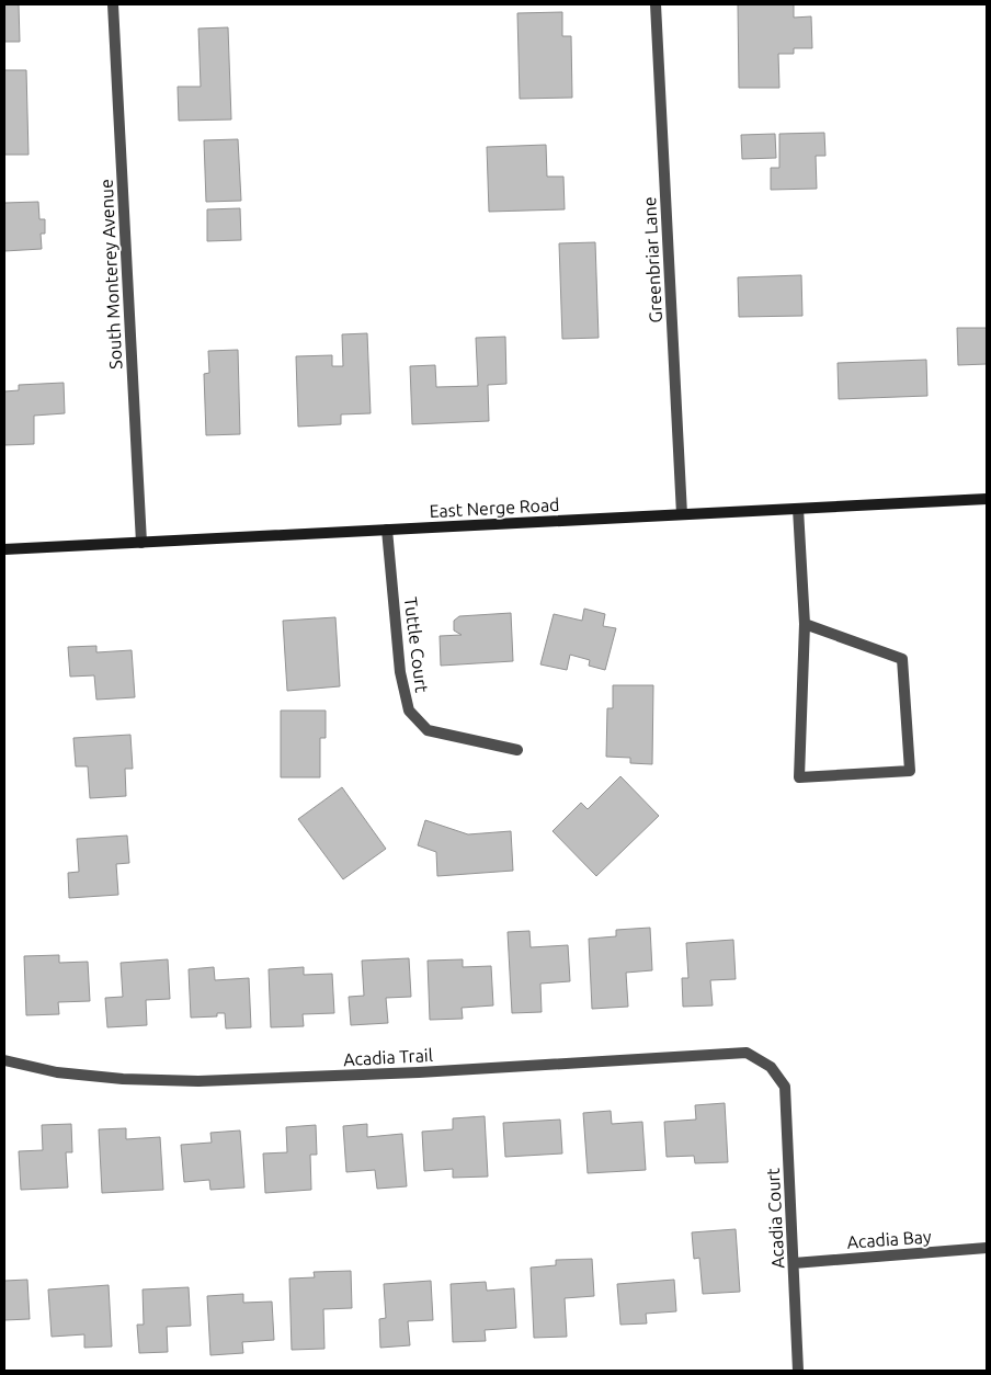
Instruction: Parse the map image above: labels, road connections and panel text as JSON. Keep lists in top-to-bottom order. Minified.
{"streets":{"main road":["East Nerge Road"],"street":["Greenbriar Lane","South Monterey Avenue","Tuttle Court","Acadia Trail","Acadia Court","Acadia Bay"]},"crossings":[["Greenbriar Lane","East Nerge Road"],["South Monterey Avenue","East Nerge Road"],["East Nerge Road","Tuttle Court"],["Acadia Trail","Acadia Court"],["Acadia Court","Acadia Bay"]]}
